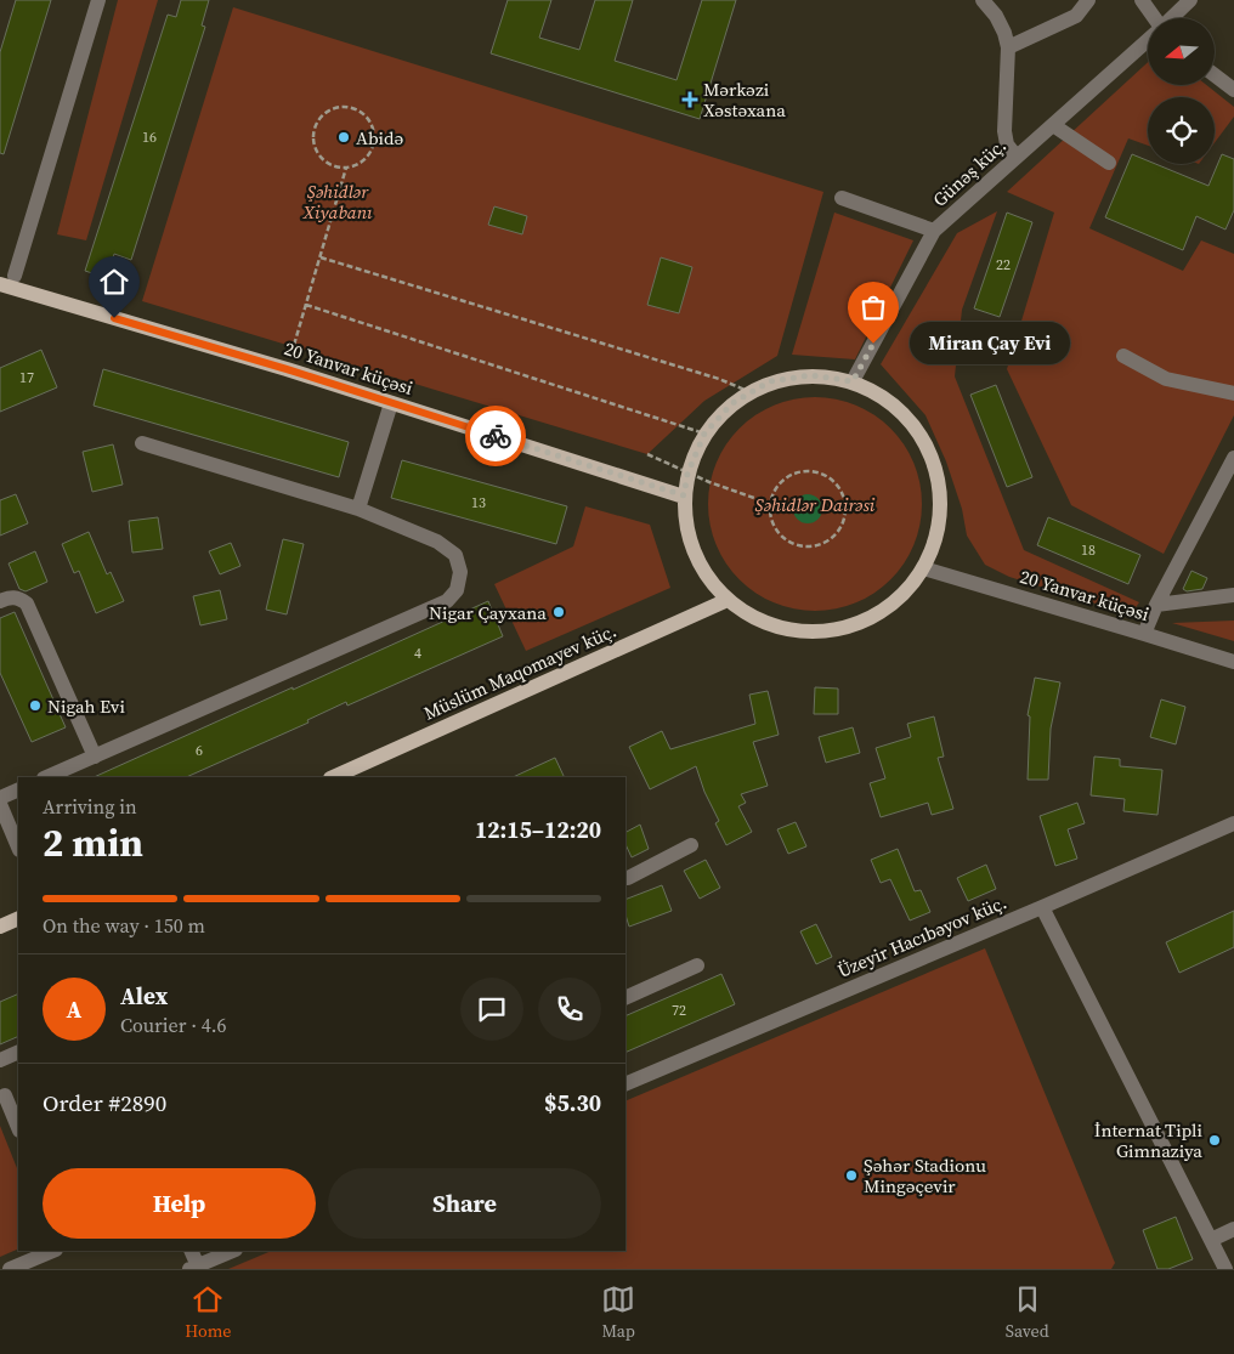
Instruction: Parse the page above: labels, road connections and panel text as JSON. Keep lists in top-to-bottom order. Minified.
{"streets":{"main road":["20 Yanvar küçəsi","Müslüm Maqomayev küç."],"street":["Günəş küç.","Üzeyir Hacıbəyov küç."]},"parks":["Şəhidlər Xiyabanı","Şəhidlər Dairəsi"],"places":{"health":["Mərkəzi Xəstəxana"],"other":["Abidə","Miran Çay Evi","Nigar Çayxana","Nigah Evi","İnternat Tipli Gimnaziya","Şəhər Stadionu Mingəçevir"]},"house_numbers":["16","22","17","13","18","4","6","72"],"north":"left","page":{"bubble":"Miran Çay Evi","heading":["2 min","Arriving in","12:15–12:20"],"panel":["Alex","Courier · 4.6","Order #2890","$5.30"],"bar":"On the way · 150 m","round":"A","buttons":["Help","Share"],"tabs":["Home","Map","Saved"]}}
